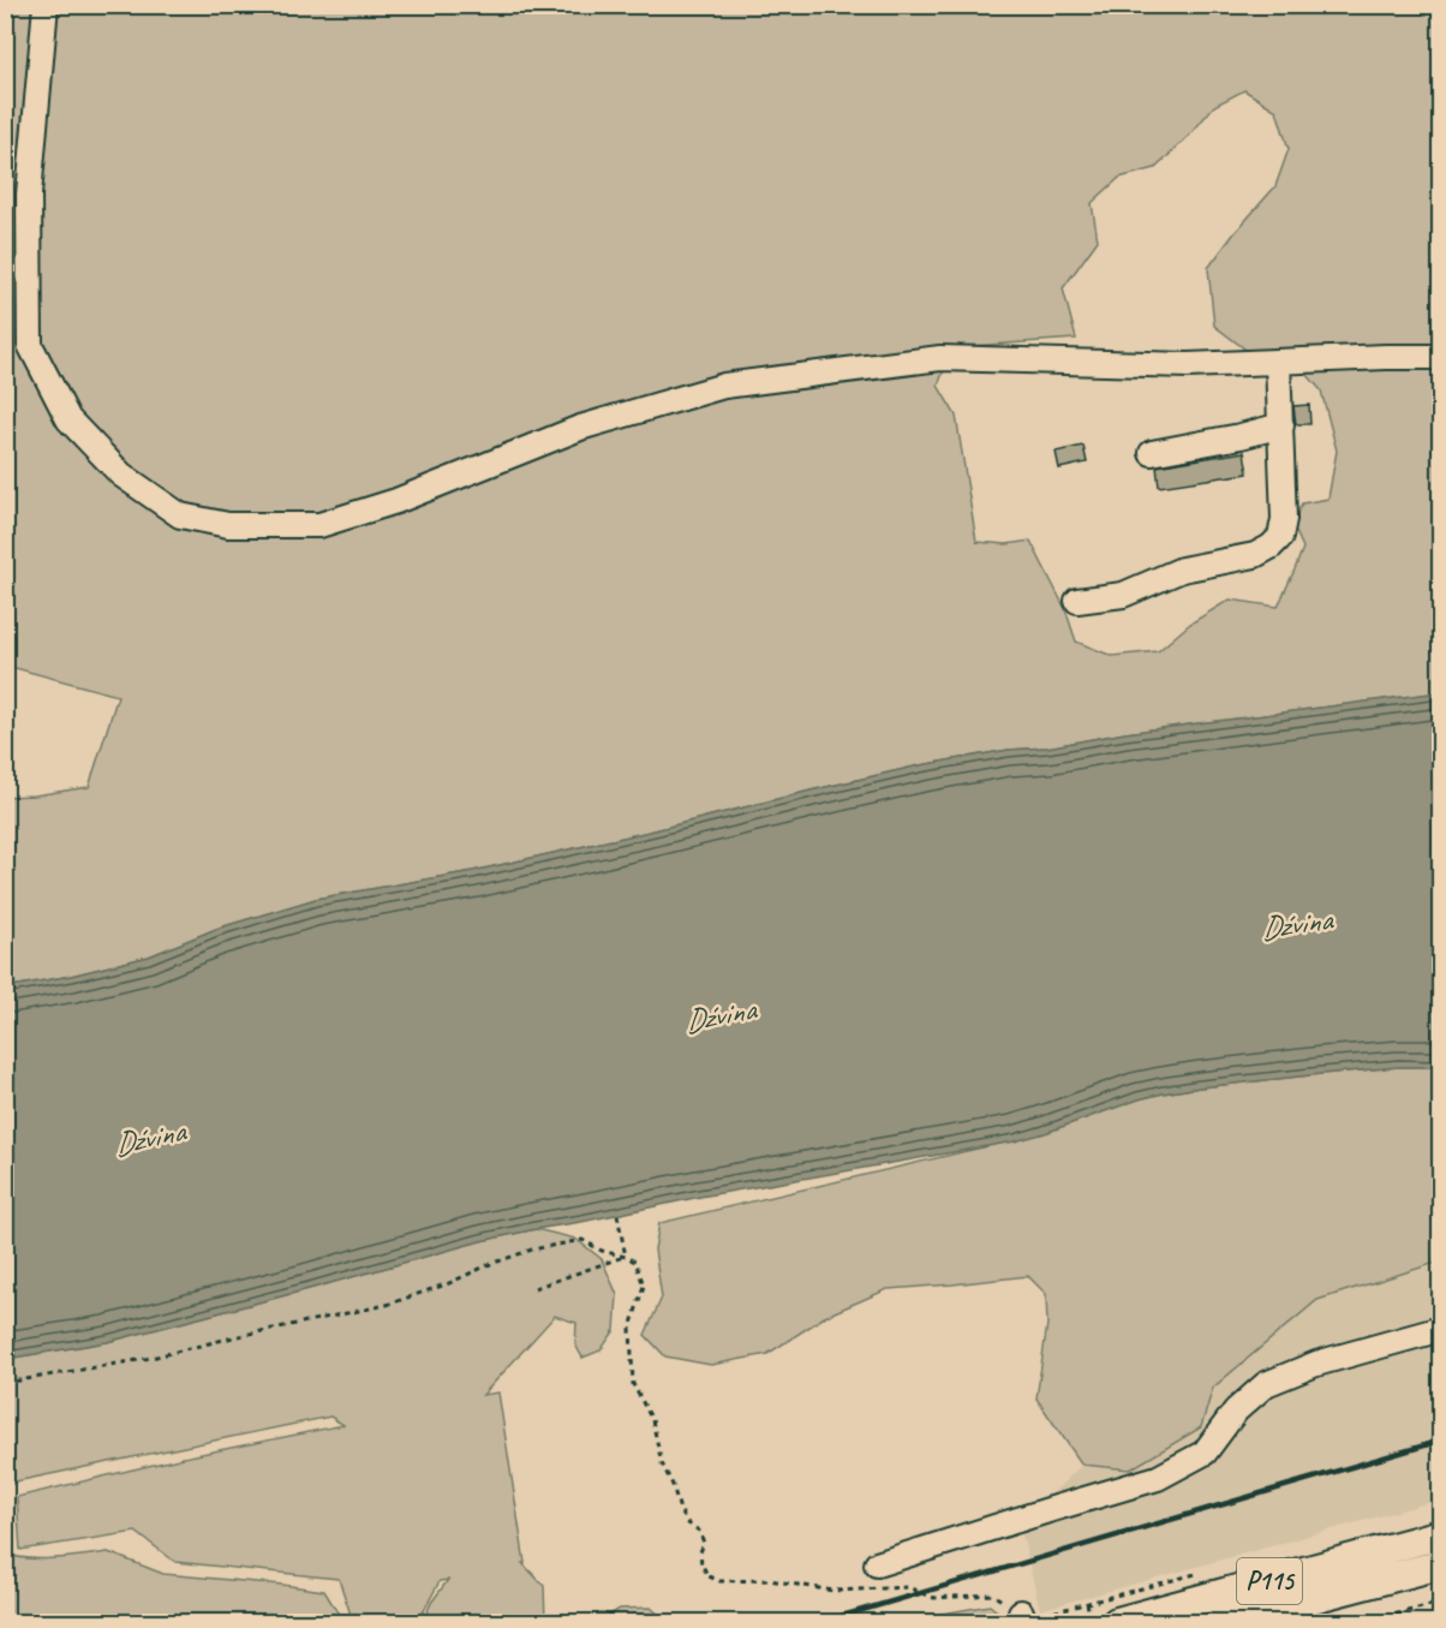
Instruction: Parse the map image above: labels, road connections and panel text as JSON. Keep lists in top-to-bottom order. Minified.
{"streets":{"main road":["Р115"]},"water":["Dźvina"]}
